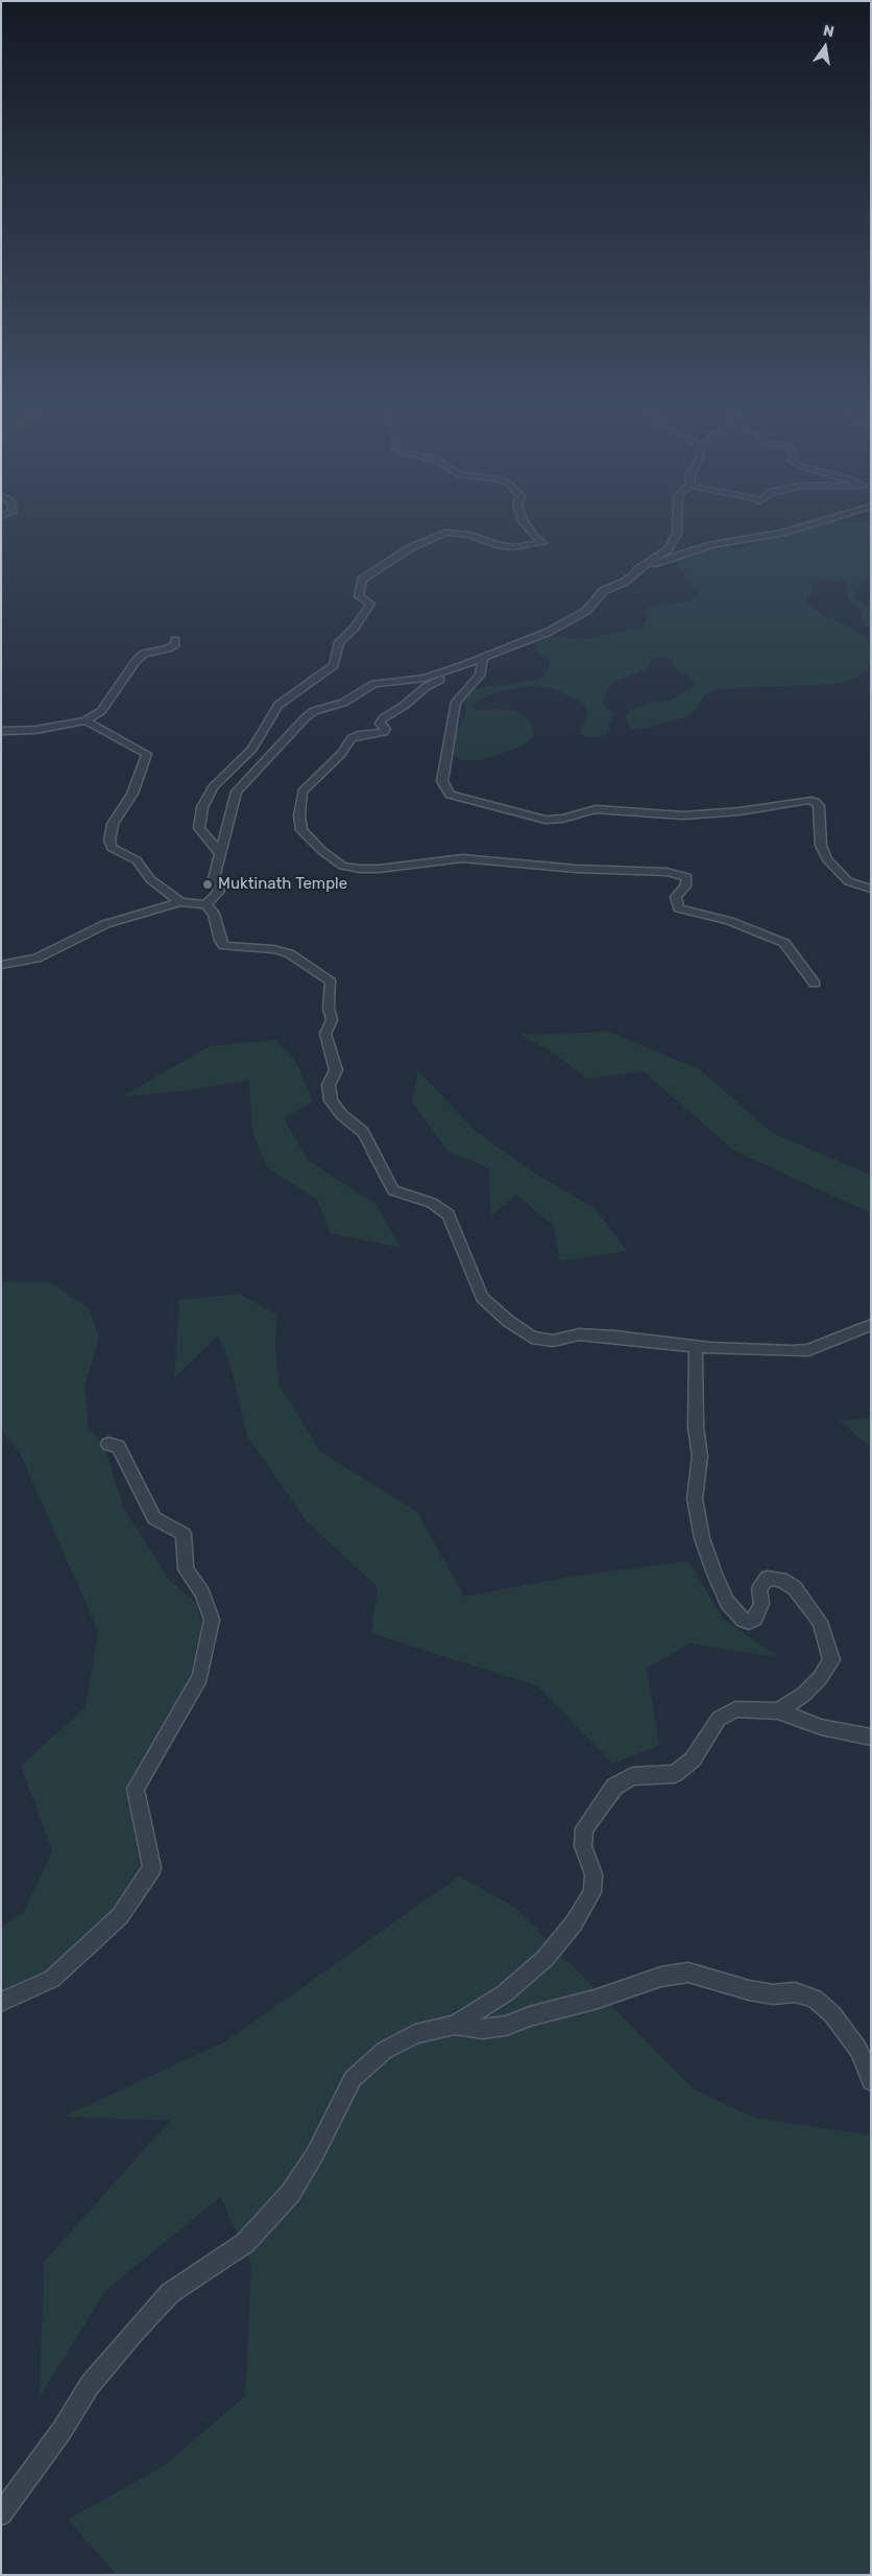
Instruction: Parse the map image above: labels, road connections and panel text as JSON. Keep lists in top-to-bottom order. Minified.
{"places":["Muktinath Temple"],"north":"top"}
